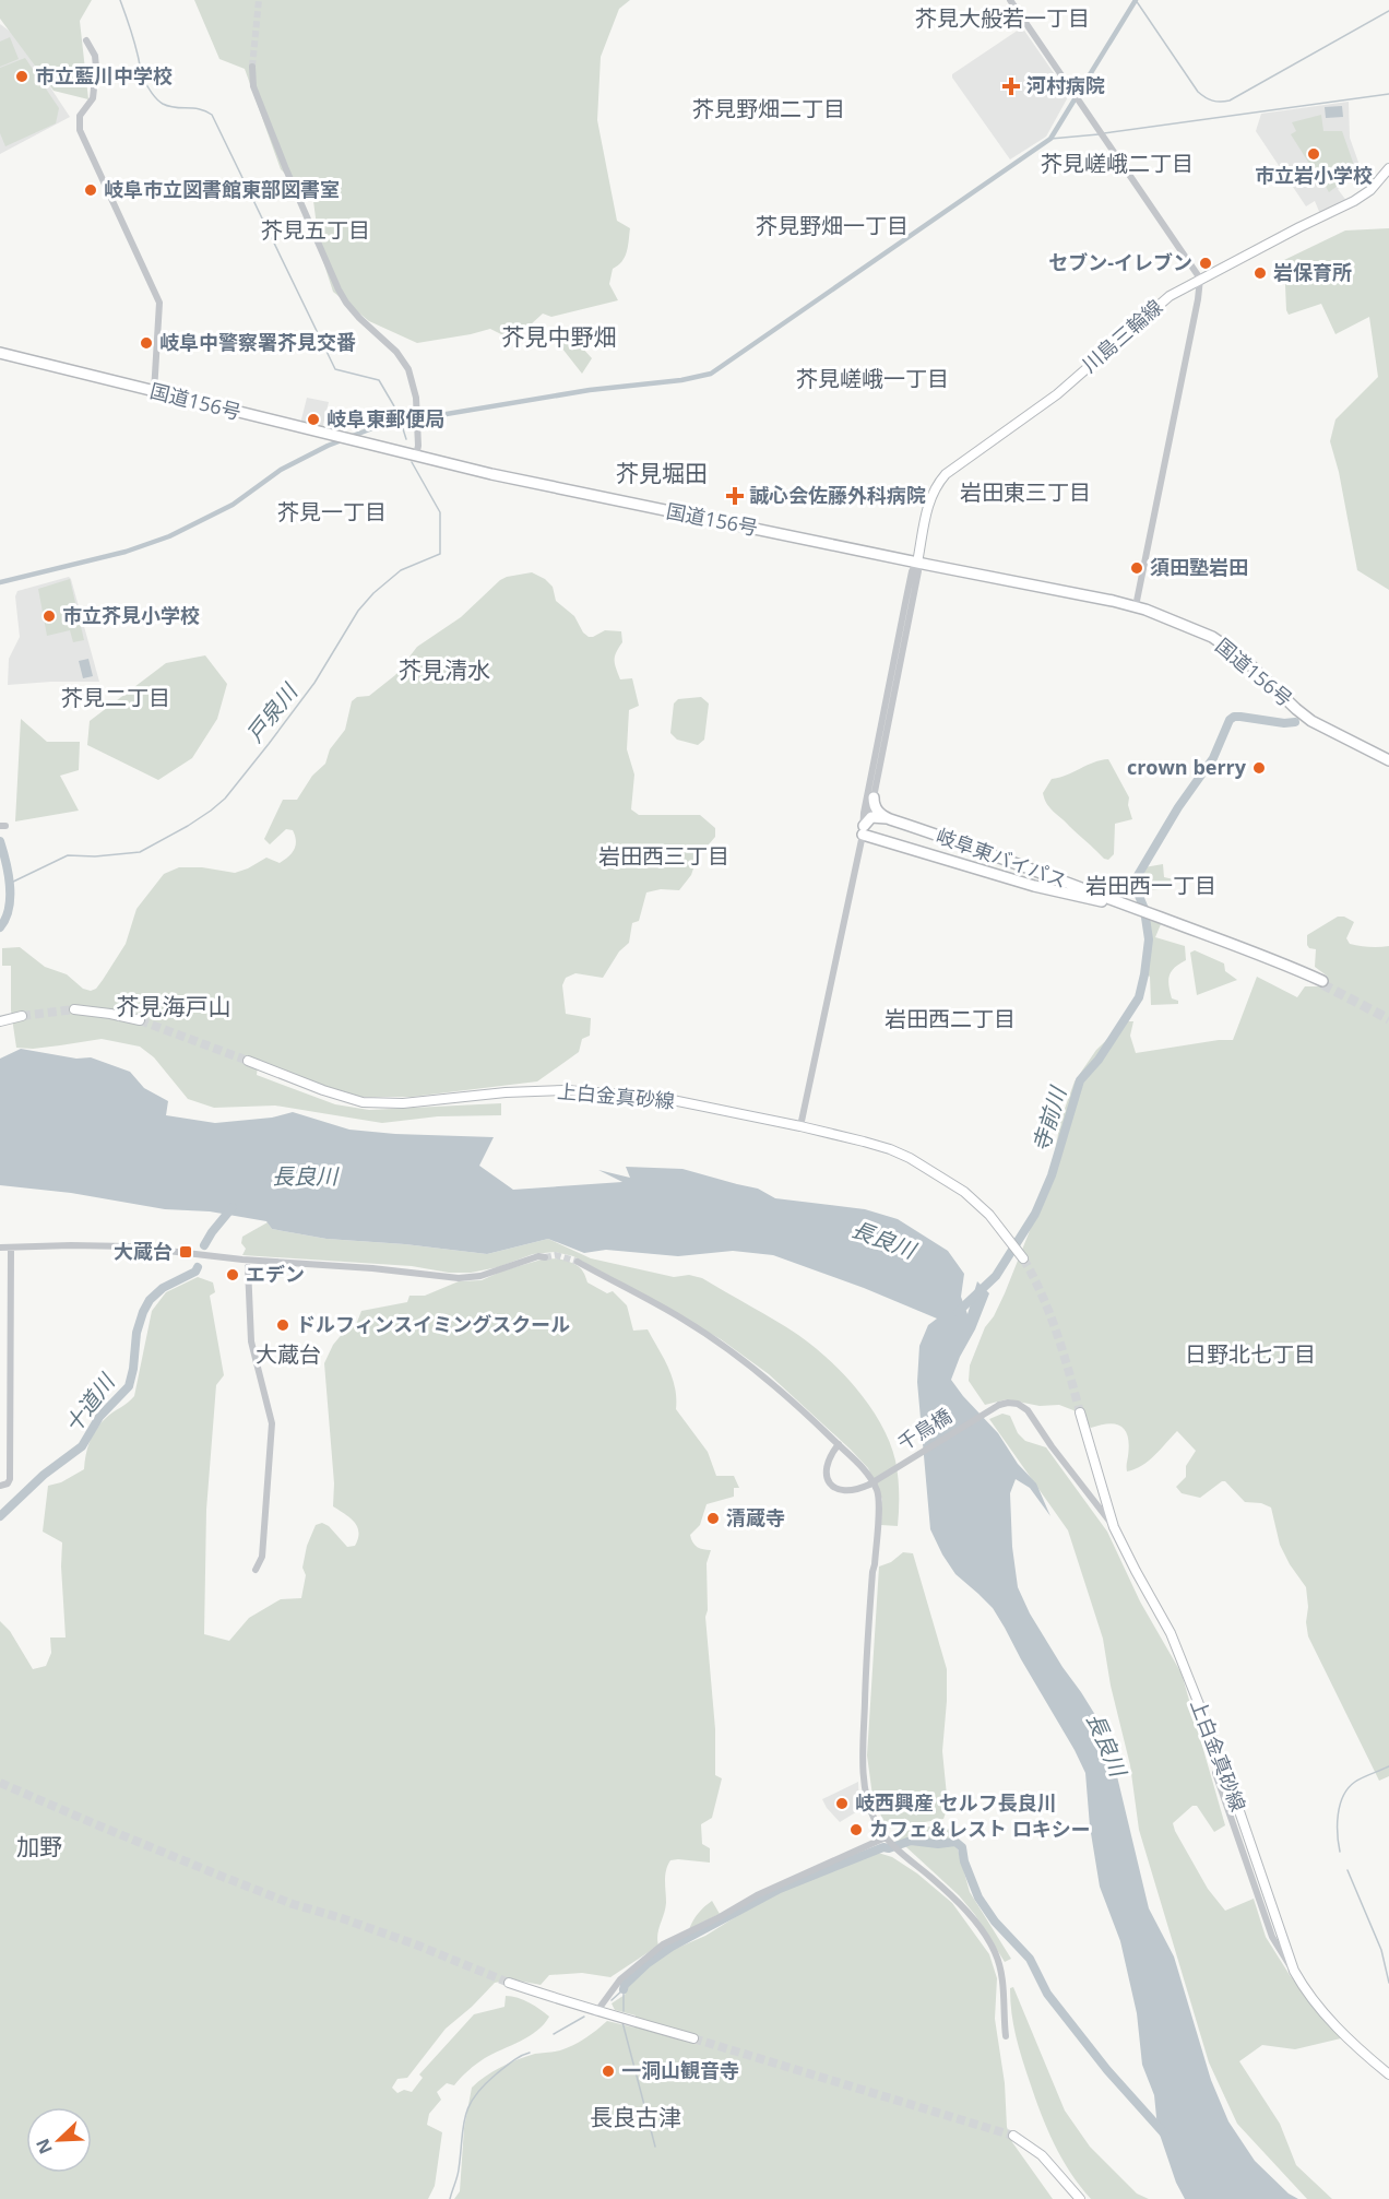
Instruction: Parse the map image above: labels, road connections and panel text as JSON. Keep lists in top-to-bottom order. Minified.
{"streets":{"highway":["国道156号","岐阜東バイパス"],"main road":["川島三輪線","上白金真砂線"],"street":["千鳥橋"]},"crossings":[["川島三輪線","国道156号"],["上白金真砂線","千鳥橋"]],"districts":["芥見大般若一丁目","芥見野畑二丁目","芥見嵯峨二丁目","芥見野畑一丁目","芥見五丁目","芥見中野畑","芥見嵯峨一丁目","芥見堀田","岩田東三丁目","芥見一丁目","芥見清水","芥見二丁目","岩田西三丁目","岩田西一丁目","芥見海戸山","岩田西二丁目","大蔵台","日野北七丁目","加野","長良古津"],"water":["戸泉川","寺前川","長良川","十道川"],"places":{"other":["市立藍川中学校","市立岩小学校","岐阜市立図書館東部図書室","セブン-イレブン","岩保育所","岐阜中警察署芥見交番","岐阜東郵便局","須田塾岩田","市立芥見小学校","crown berry","エデン","ドルフィンスイミングスクール","清蔵寺","岐西興産 セルフ長良川","カフェ＆レスト ロキシー","一洞山観音寺"],"health":["河村病院","誠心会佐藤外科病院"],"transit":["大蔵台"]},"north":"bottom left"}
